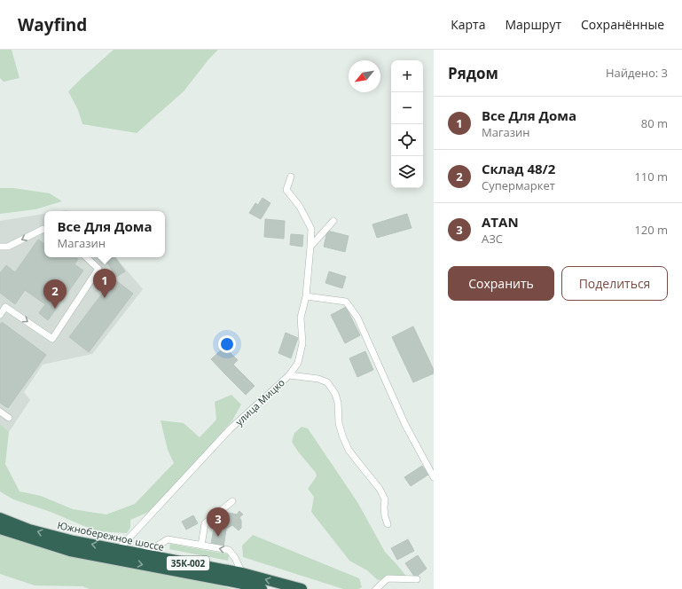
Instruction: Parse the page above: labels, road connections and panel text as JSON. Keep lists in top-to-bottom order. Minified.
{"streets":{"highway":["Южнобережное шоссе","35К-002"],"lane":["улица Мицко"]},"crossings":[["улица Мицко","Южнобережное шоссе"]],"north":"bottom left","page":{"header":"Wayfind","nav":["Карта","Маршрут","Сохранённые"],"heading":["Рядом","Найдено: 3"],"map_buttons":["+","−"],"list":[{"mark":"1","name":"Все Для Дома","note":"Магазин","value":"80 m"},{"mark":"2","name":"Склад 48/2","note":"Супермаркет","value":"110 m"},{"mark":"3","name":"ATAN","note":"АЗС","value":"120 m"}],"popup":["Все Для Дома","Магазин"],"buttons":["Сохранить","Поделиться"],"pins":["1","2","3"]}}
